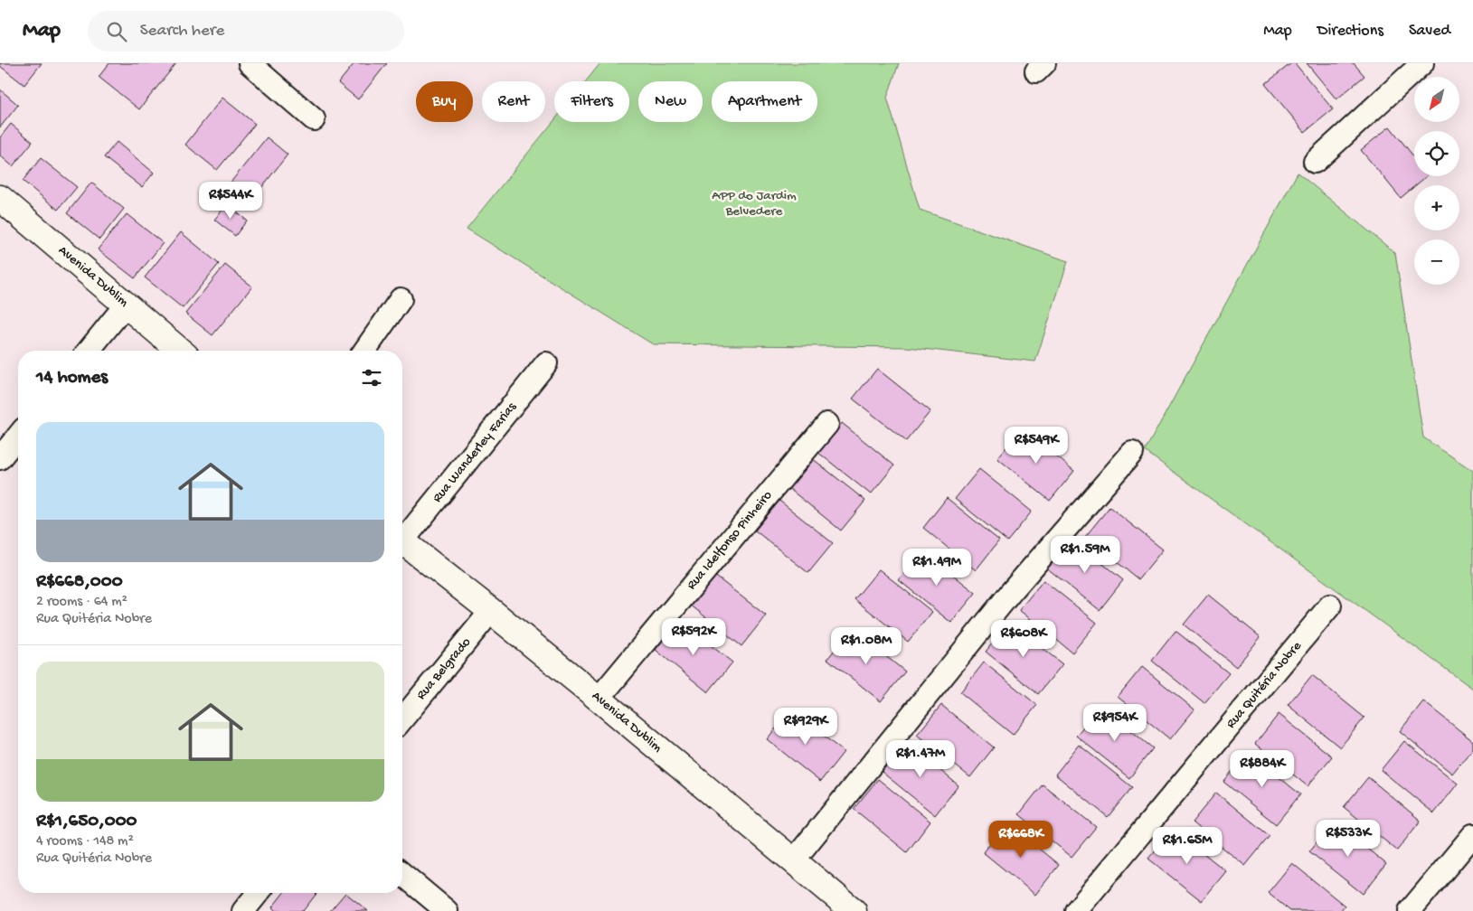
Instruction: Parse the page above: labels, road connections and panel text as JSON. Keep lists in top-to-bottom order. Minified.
{"streets":{"street":["Avenida Dublim","Rua Wanderley Farias","Rua Idelfonso Pinheiro","Rua Belgrado","Rua Quitéria Nobre"]},"crossings":[["Avenida Dublim","Rua Idelfonso Pinheiro"],["Avenida Dublim","Rua Belgrado"]],"parks":["APP do Jardim Belvedere"],"north":"bottom left","page":{"header":"Map","search":"Search here","nav":["Map","Directions","Saved"],"map_buttons":["+","−"],"chip":["Buy","Rent","Filters","New","Apartment"],"price":["R$544K","R$549K","R$1.59M","R$1.49M","R$592K","R$608K","R$1.08M","R$954K","R$929K","R$1.47M","R$884K","R$533K","R$668K","R$1.65M"],"heading":"14 homes","list":[{"name":"R$668,000","note":"2 rooms · 64 m² · Rua Quitéria Nobre"},{"name":"R$1,650,000","note":"4 rooms · 148 m² · Rua Quitéria Nobre"}]}}
